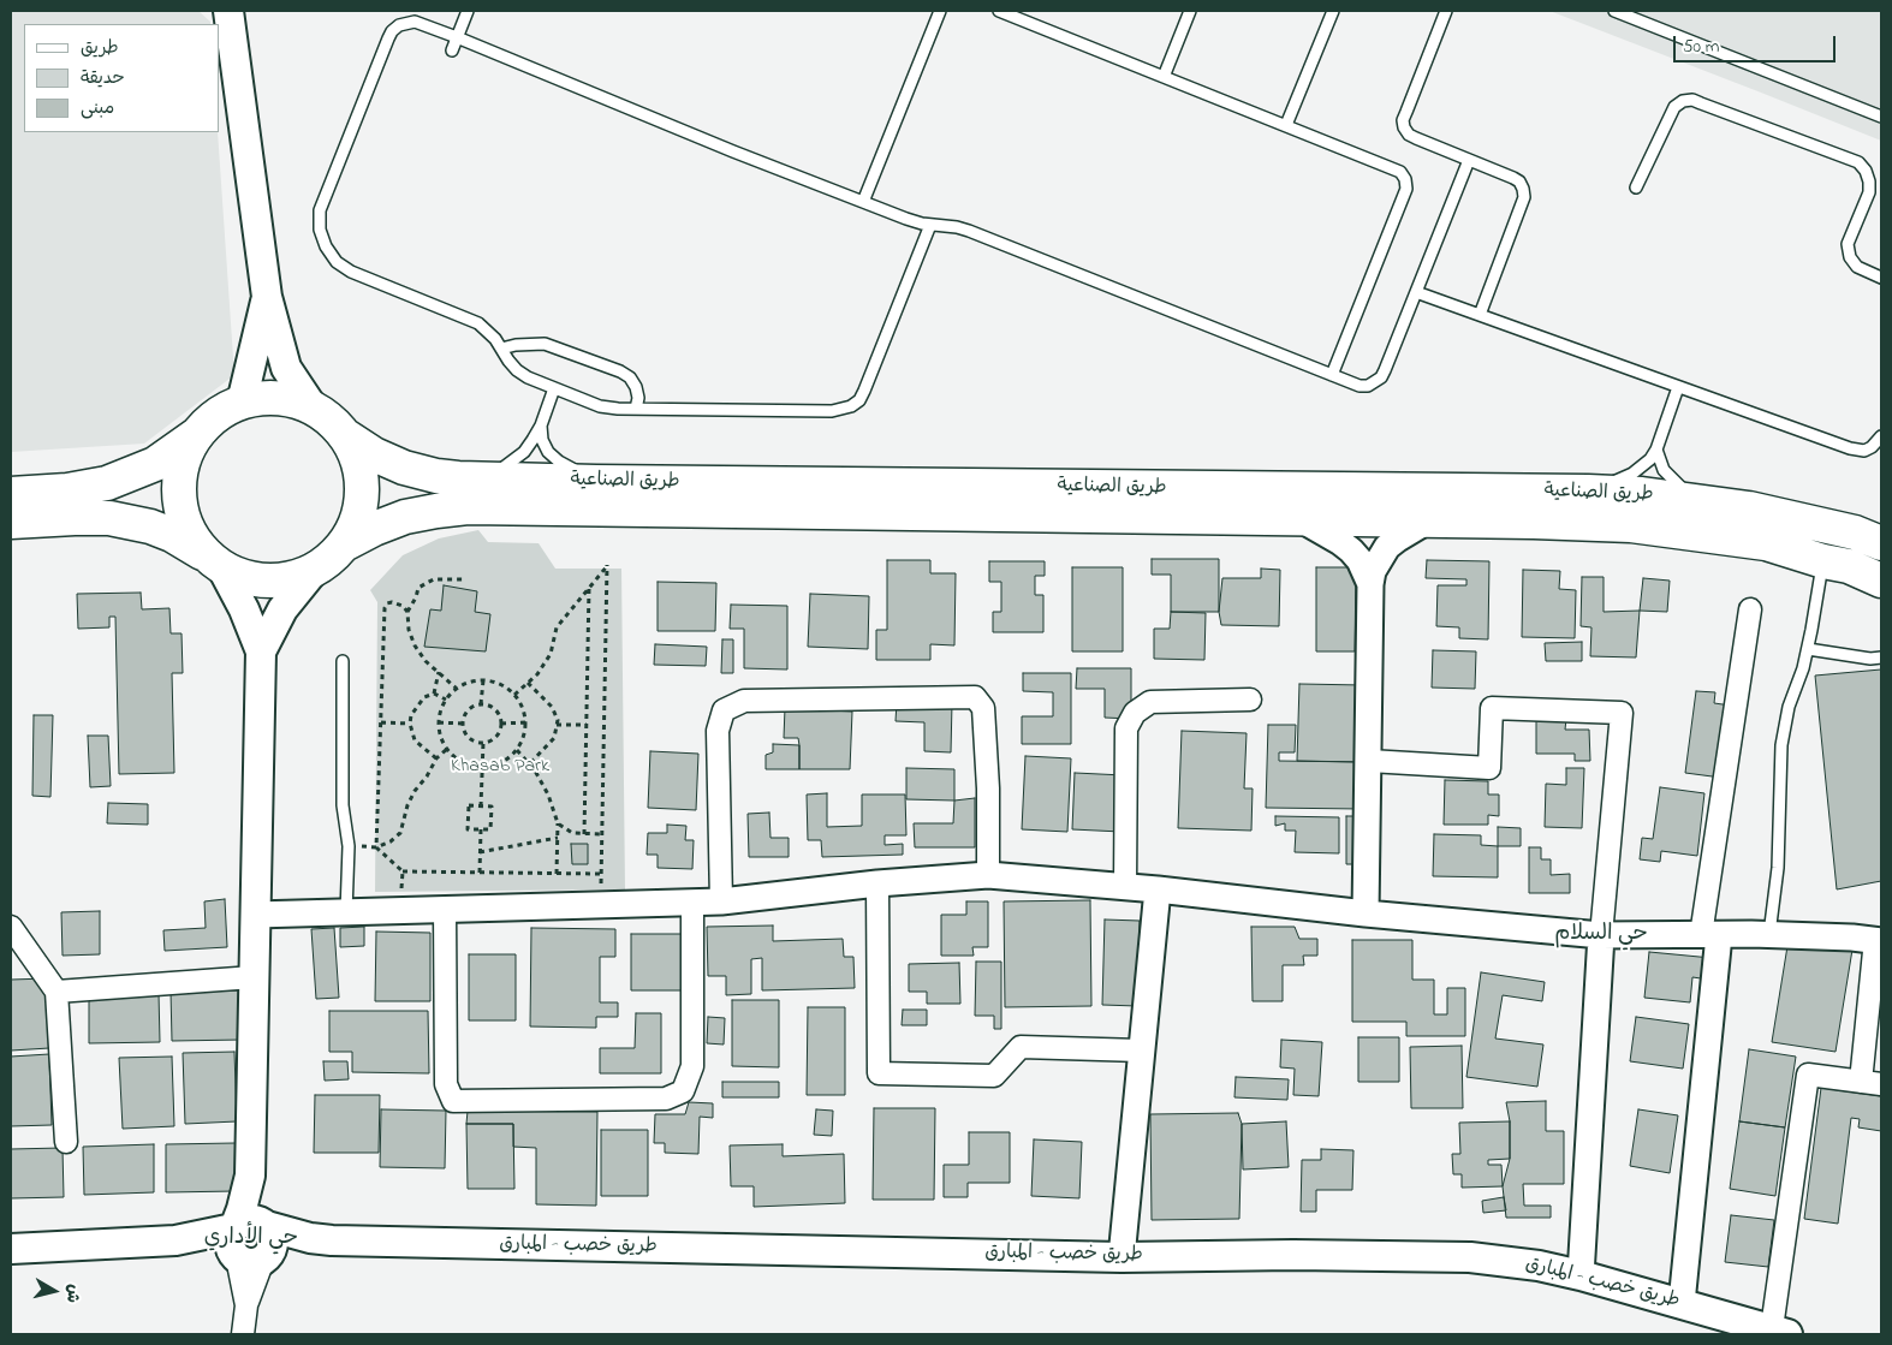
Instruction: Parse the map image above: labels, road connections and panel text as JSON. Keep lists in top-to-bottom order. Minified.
{"streets":{"highway":["طريق الصناعية"],"main road":["طريق خصب - المبارق"]},"districts":["حي السلام","حي الأداري"],"parks":["Khasab Park"],"legend":["طريق","حديقة","مبنى"],"scale_bar":"50 m","north":"right"}
